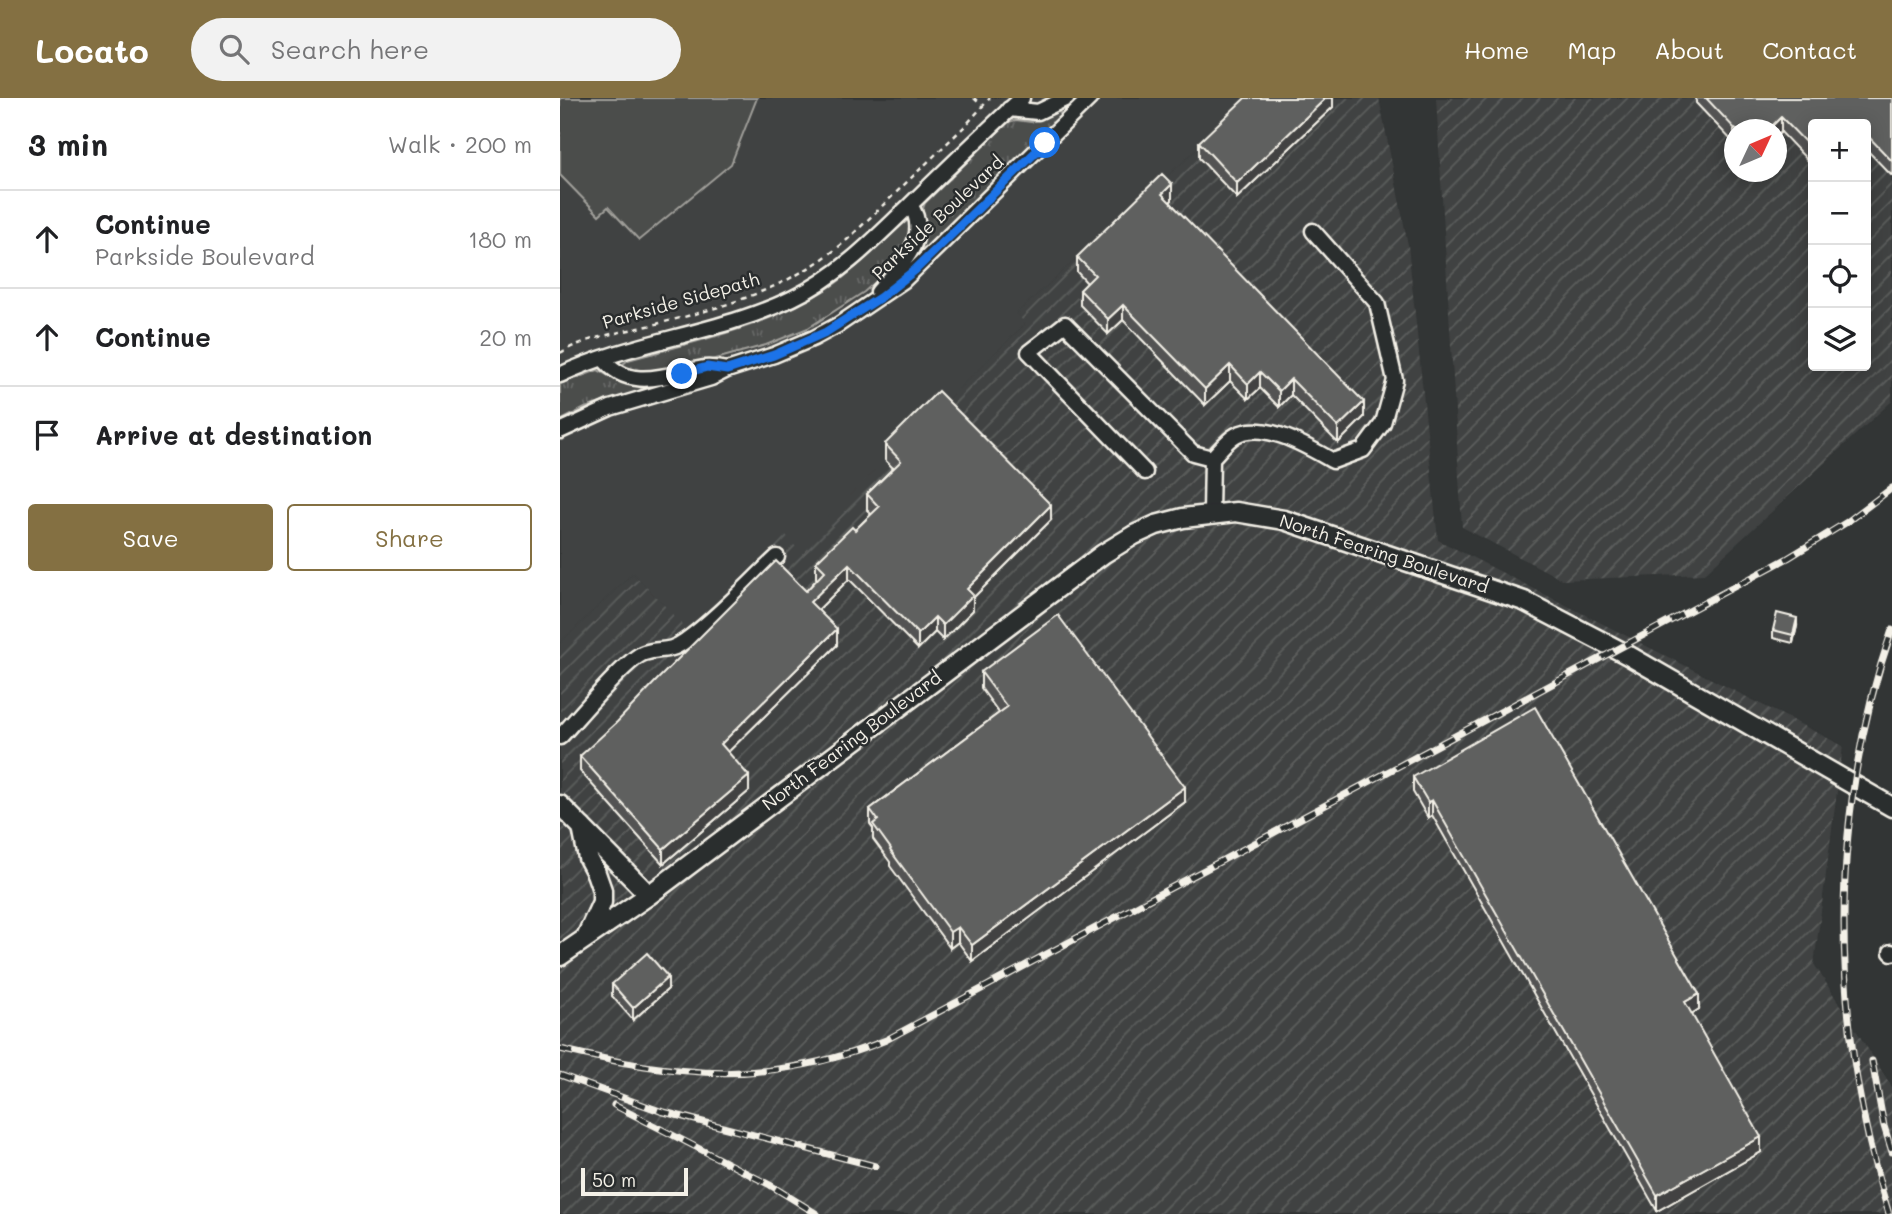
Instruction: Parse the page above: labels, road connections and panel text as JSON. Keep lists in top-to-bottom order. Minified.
{"streets":{"main road":["North Fearing Boulevard"],"street":["Parkside Boulevard"],"path":["Parkside Sidepath"]},"scale_bar":"50 m","north":"top right","page":{"header":"Locato","search":"Search here","nav":["Home","Map","About","Contact"],"heading":["3 min","Walk · 200 m"],"map_buttons":["+","−"],"list":[["Continue","Parkside Boulevard","180 m"],["Continue","20 m"],"Arrive at destination"],"buttons":["Save","Share"],"scale":"50 m"}}
